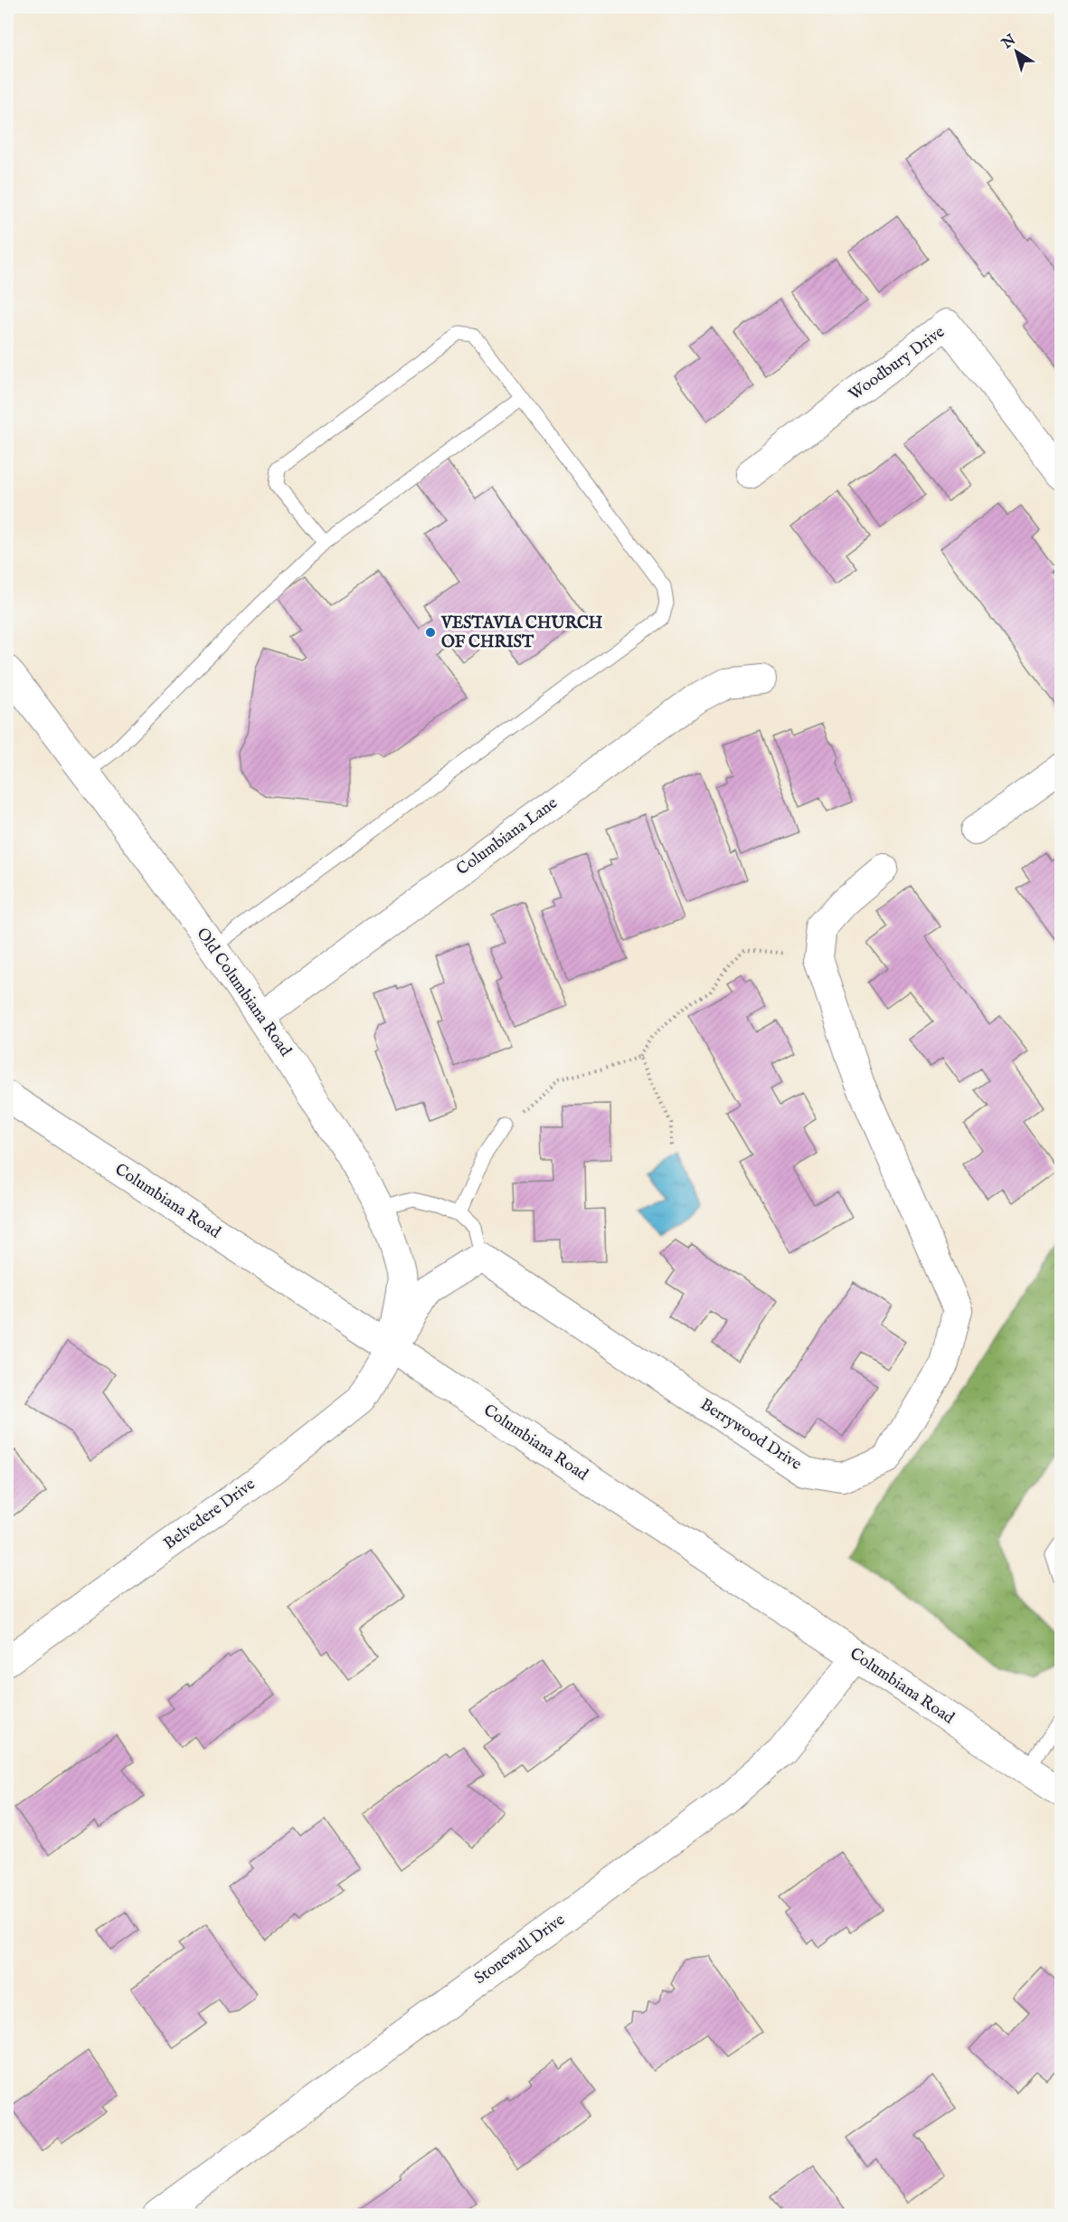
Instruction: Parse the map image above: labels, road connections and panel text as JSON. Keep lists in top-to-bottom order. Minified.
{"streets":{"main road":["Columbiana Road"],"street":["Woodbury Drive","Columbiana Lane","Old Columbiana Road","Berrywood Drive","Belvedere Drive","Stonewall Drive"]},"crossings":[["Columbiana Lane","Old Columbiana Road"],["Old Columbiana Road","Columbiana Road"],["Old Columbiana Road","Belvedere Drive"],["Columbiana Road","Belvedere Drive"],["Columbiana Road","Stonewall Drive"]],"places":["VESTAVIA CHURCH OF CHRIST"],"north":"top left"}
